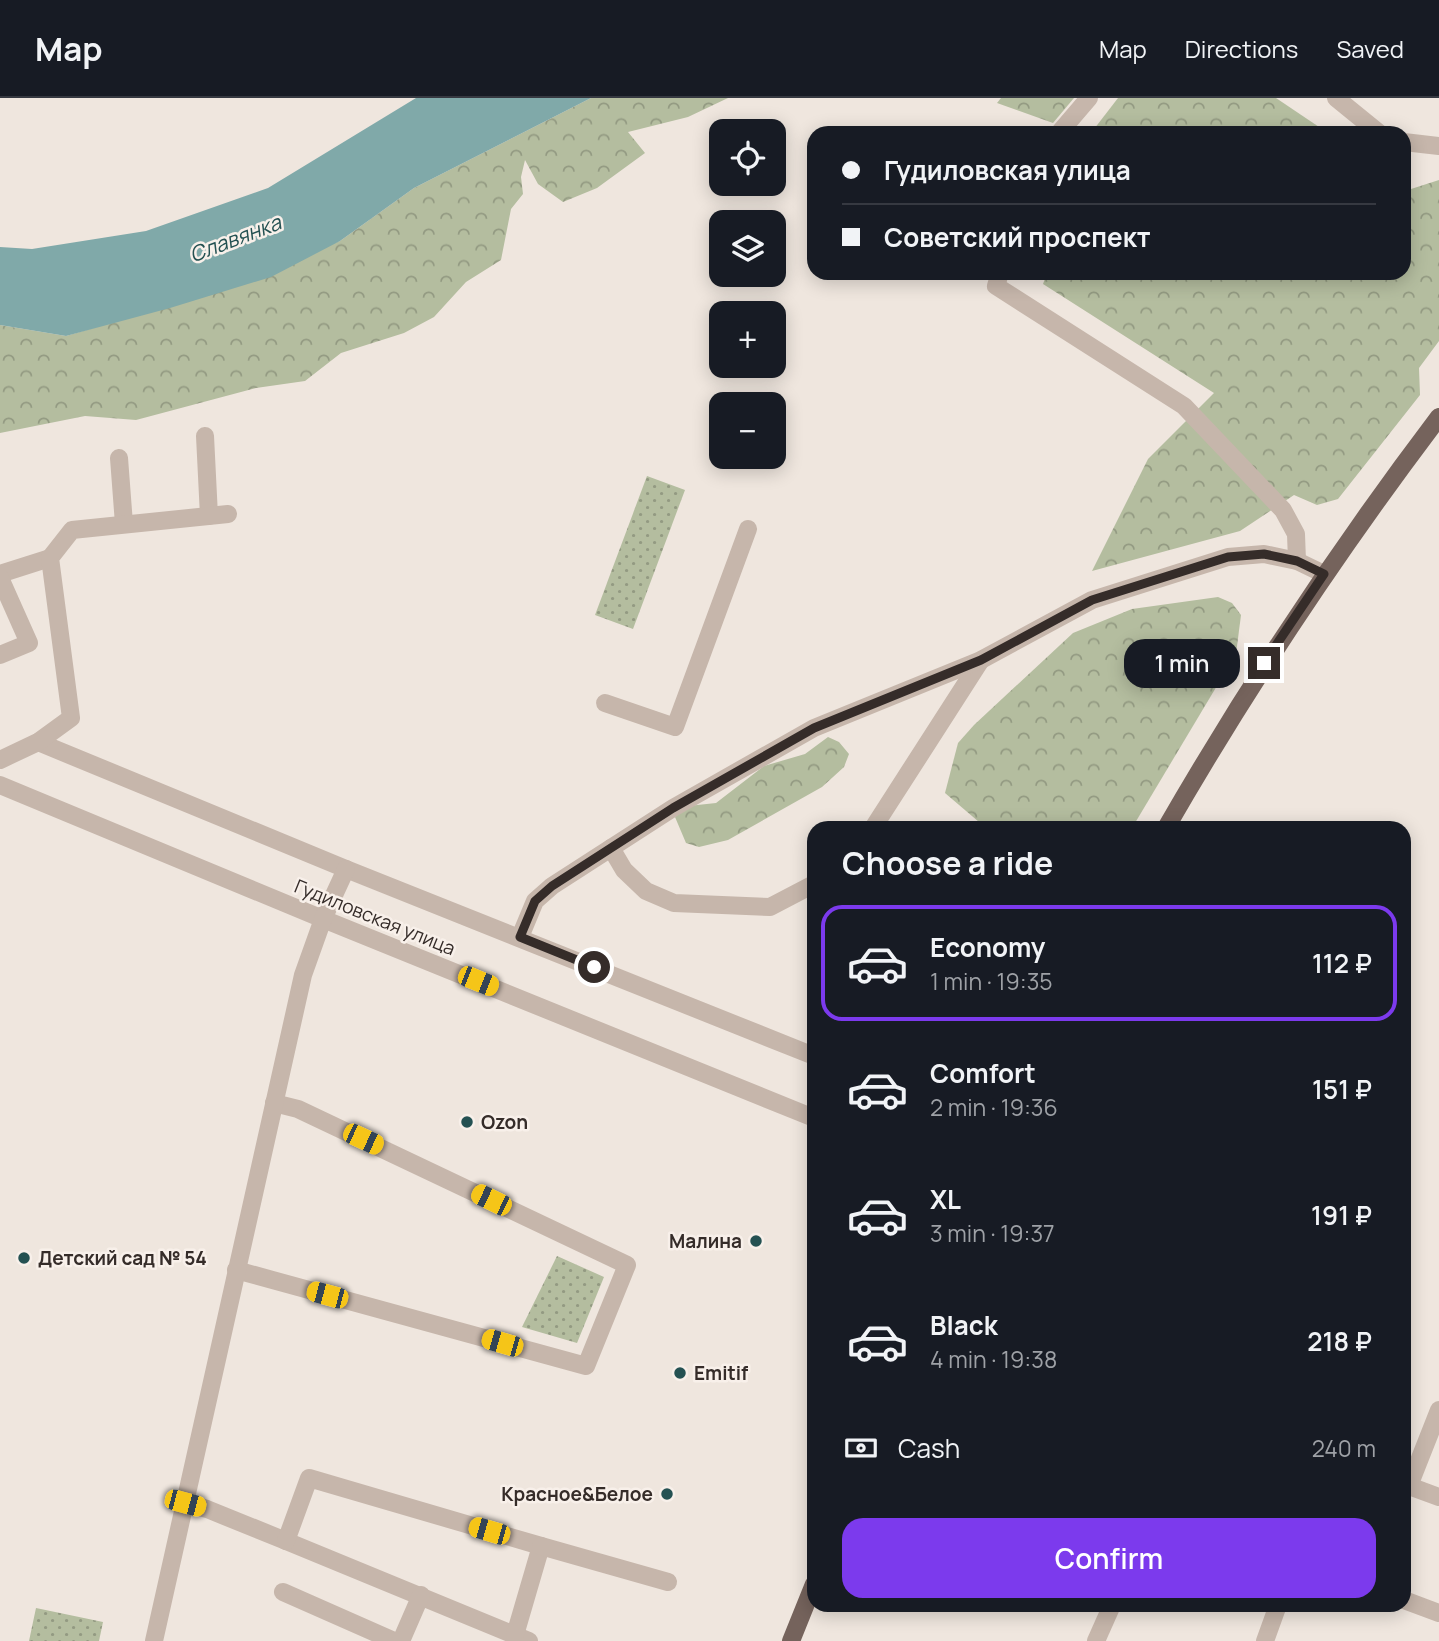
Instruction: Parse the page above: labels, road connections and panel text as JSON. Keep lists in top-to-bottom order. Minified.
{"streets":{"street":["Гудиловская улица"]},"water":["Славянка"],"places":["Ozon","Малина","Детский сад № 54","Emitif","Красное&Белое"],"page":{"header":"Map","nav":["Map","Directions","Saved"],"map_buttons":["+","−"],"banner":["Гудиловская улица","Советский проспект"],"bubble":"1 min","heading":"Choose a ride","list":[{"name":"Economy","note":"1 min · 19:35","value":"112 ₽"},{"name":"Comfort","note":"2 min · 19:36","value":"151 ₽"},{"name":"XL","note":"3 min · 19:37","value":"191 ₽"},{"name":"Black","note":"4 min · 19:38","value":"218 ₽"}],"pay":["Cash","240 m"],"buttons":"Confirm"}}
